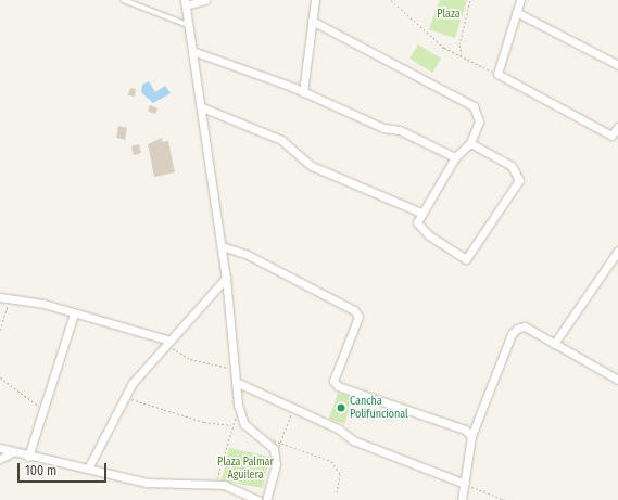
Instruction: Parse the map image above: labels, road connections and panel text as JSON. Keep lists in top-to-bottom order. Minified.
{"parks":["Plaza","Plaza Palmar Aguilera"],"places":["Cancha Polifuncional"],"scale_bar":"100 m"}
